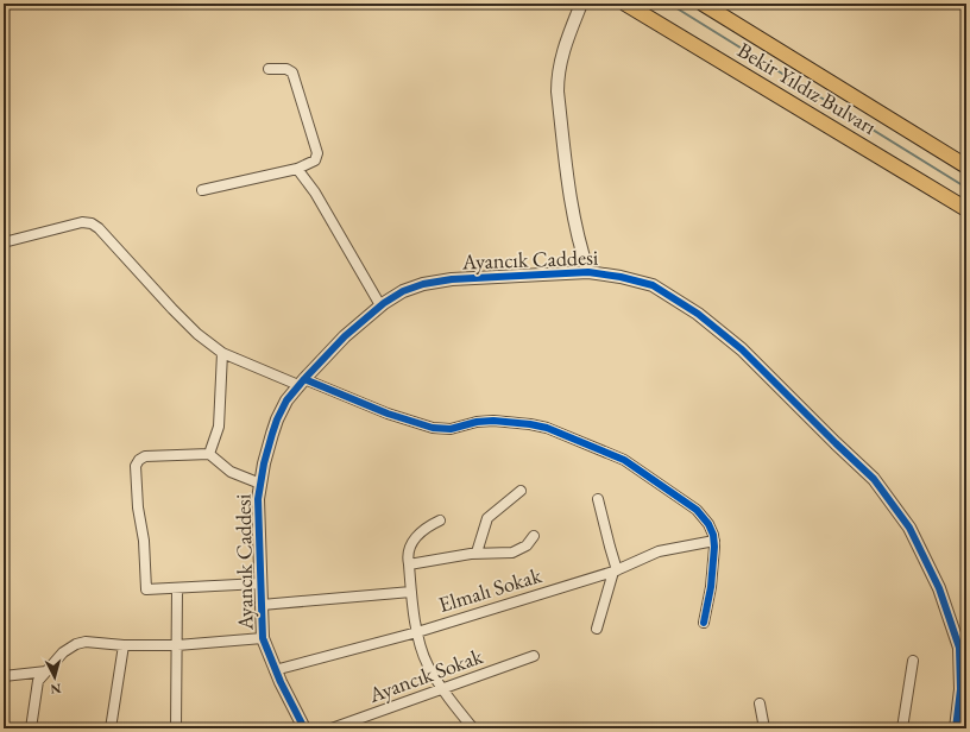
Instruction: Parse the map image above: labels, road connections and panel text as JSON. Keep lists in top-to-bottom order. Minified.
{"streets":{"main road":["Bekir Yıldız Bulvarı"],"street":["Ayancık Caddesi","Elmalı Sokak","Ayancık Sokak"]},"crossings":[["Ayancık Caddesi","Elmalı Sokak"]],"north":"bottom"}
